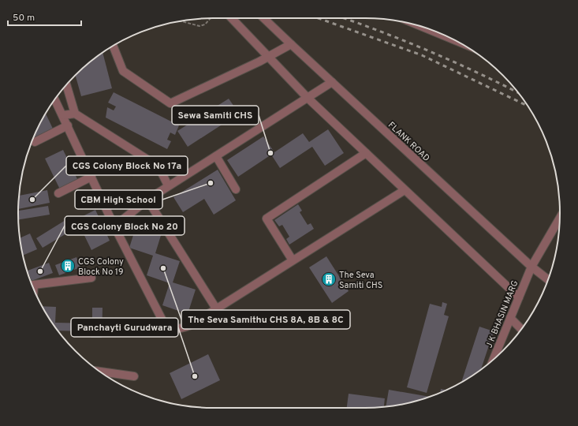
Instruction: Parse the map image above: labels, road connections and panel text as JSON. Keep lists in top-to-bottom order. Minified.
{"streets":{"street":["FLANK ROAD","J K BHASIN MARG"]},"crossings":[["FLANK ROAD","J K BHASIN MARG"]],"places":{"other":["Sewa Samiti CHS","CBM High School","CGS Colony Block No 17a","The Seva Samithu CHS 8A, 8B & 8C","CGS Colony Block No 20","Panchayti Gurudwara"],"building":["CGS Colony Block No 19","The Seva Samiti CHS"]},"scale_bar":"50 m"}
